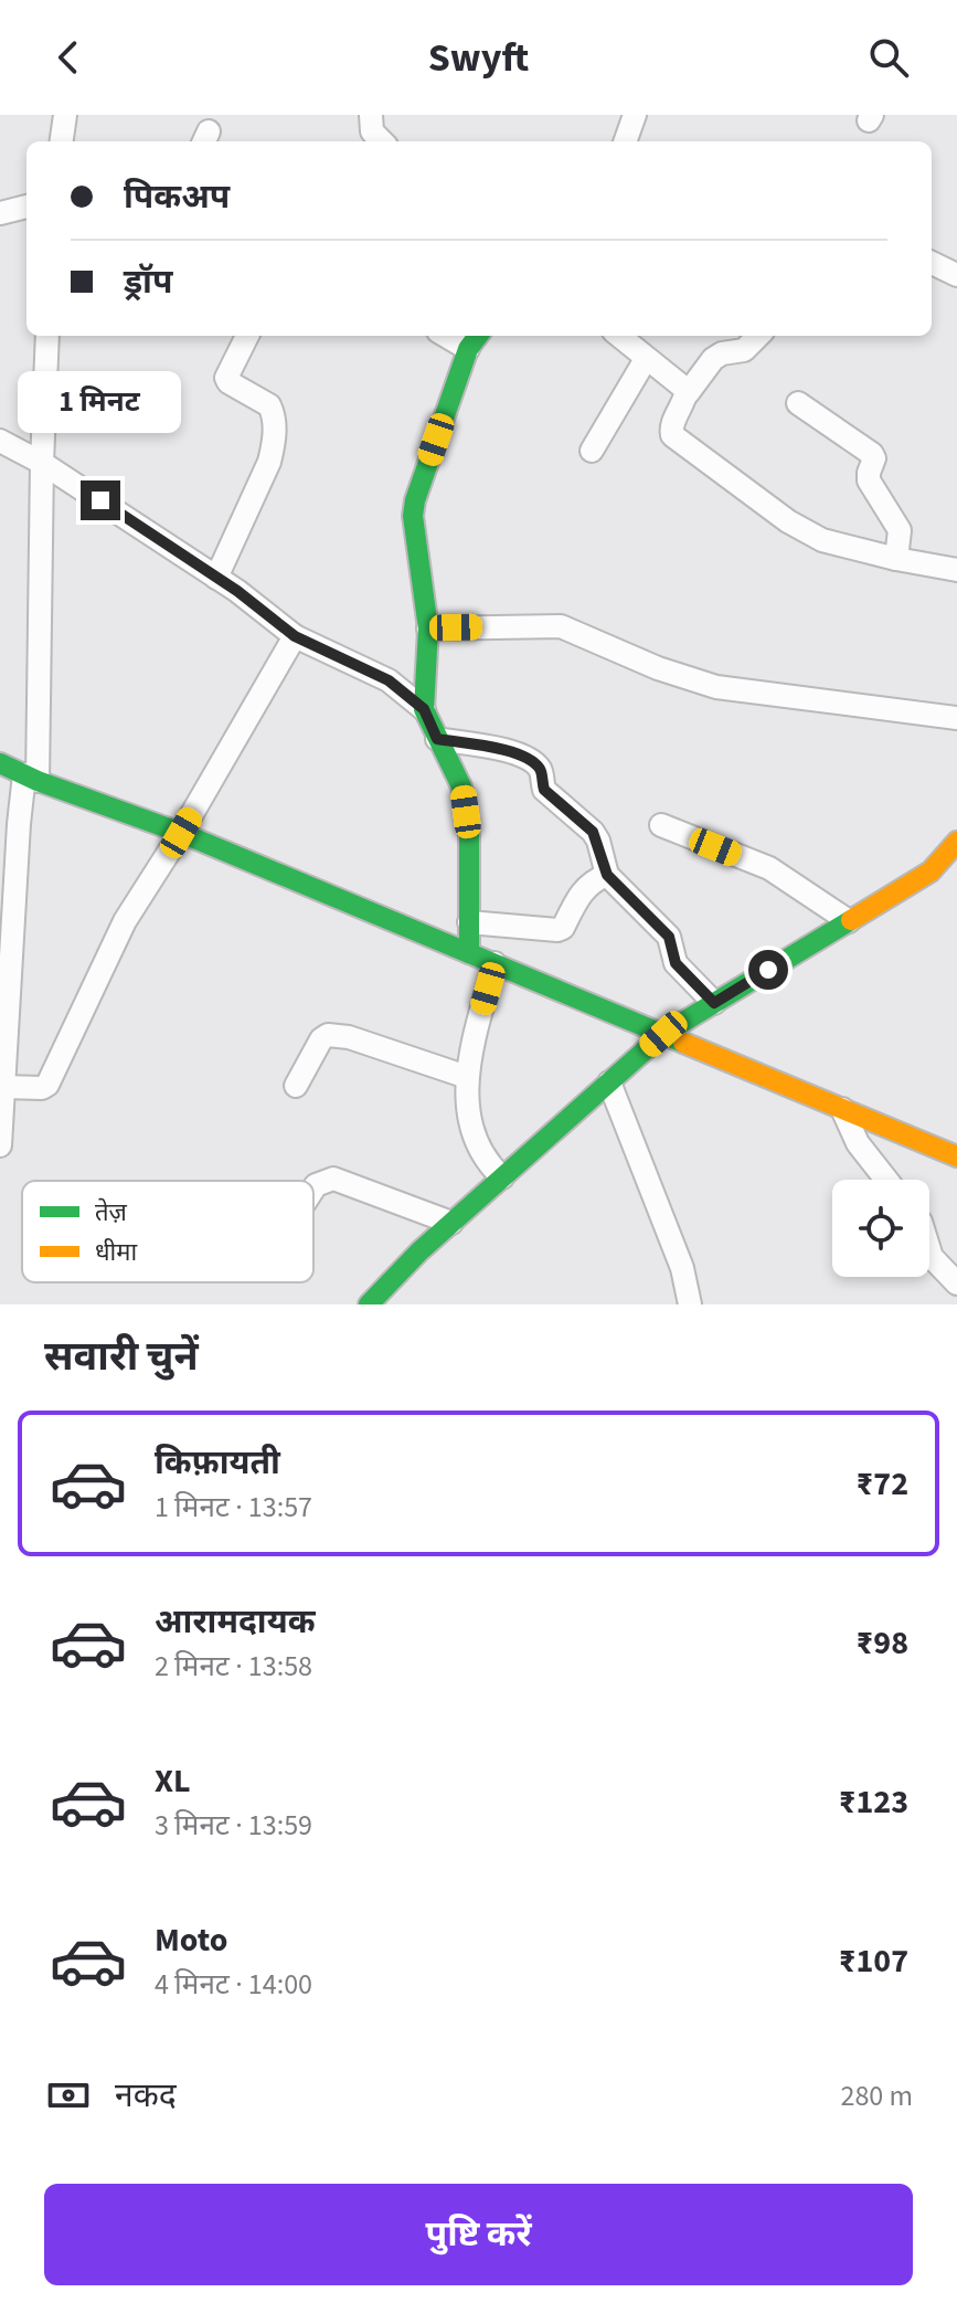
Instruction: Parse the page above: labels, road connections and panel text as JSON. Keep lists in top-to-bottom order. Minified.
{"legend":["तेज़","धीमा"],"page":{"header":"Swyft","banner":["पिकअप","ड्रॉप"],"bubble":"1 मिनट","heading":"सवारी चुनें","list":[{"name":"किफ़ायती","note":"1 मिनट · 13:57","value":"₹72"},{"name":"आरामदायक","note":"2 मिनट · 13:58","value":"₹98"},{"name":"XL","note":"3 मिनट · 13:59","value":"₹123"},{"name":"Moto","note":"4 मिनट · 14:00","value":"₹107"}],"pay":["नकद","280 m"],"buttons":"पुष्टि करें"}}
